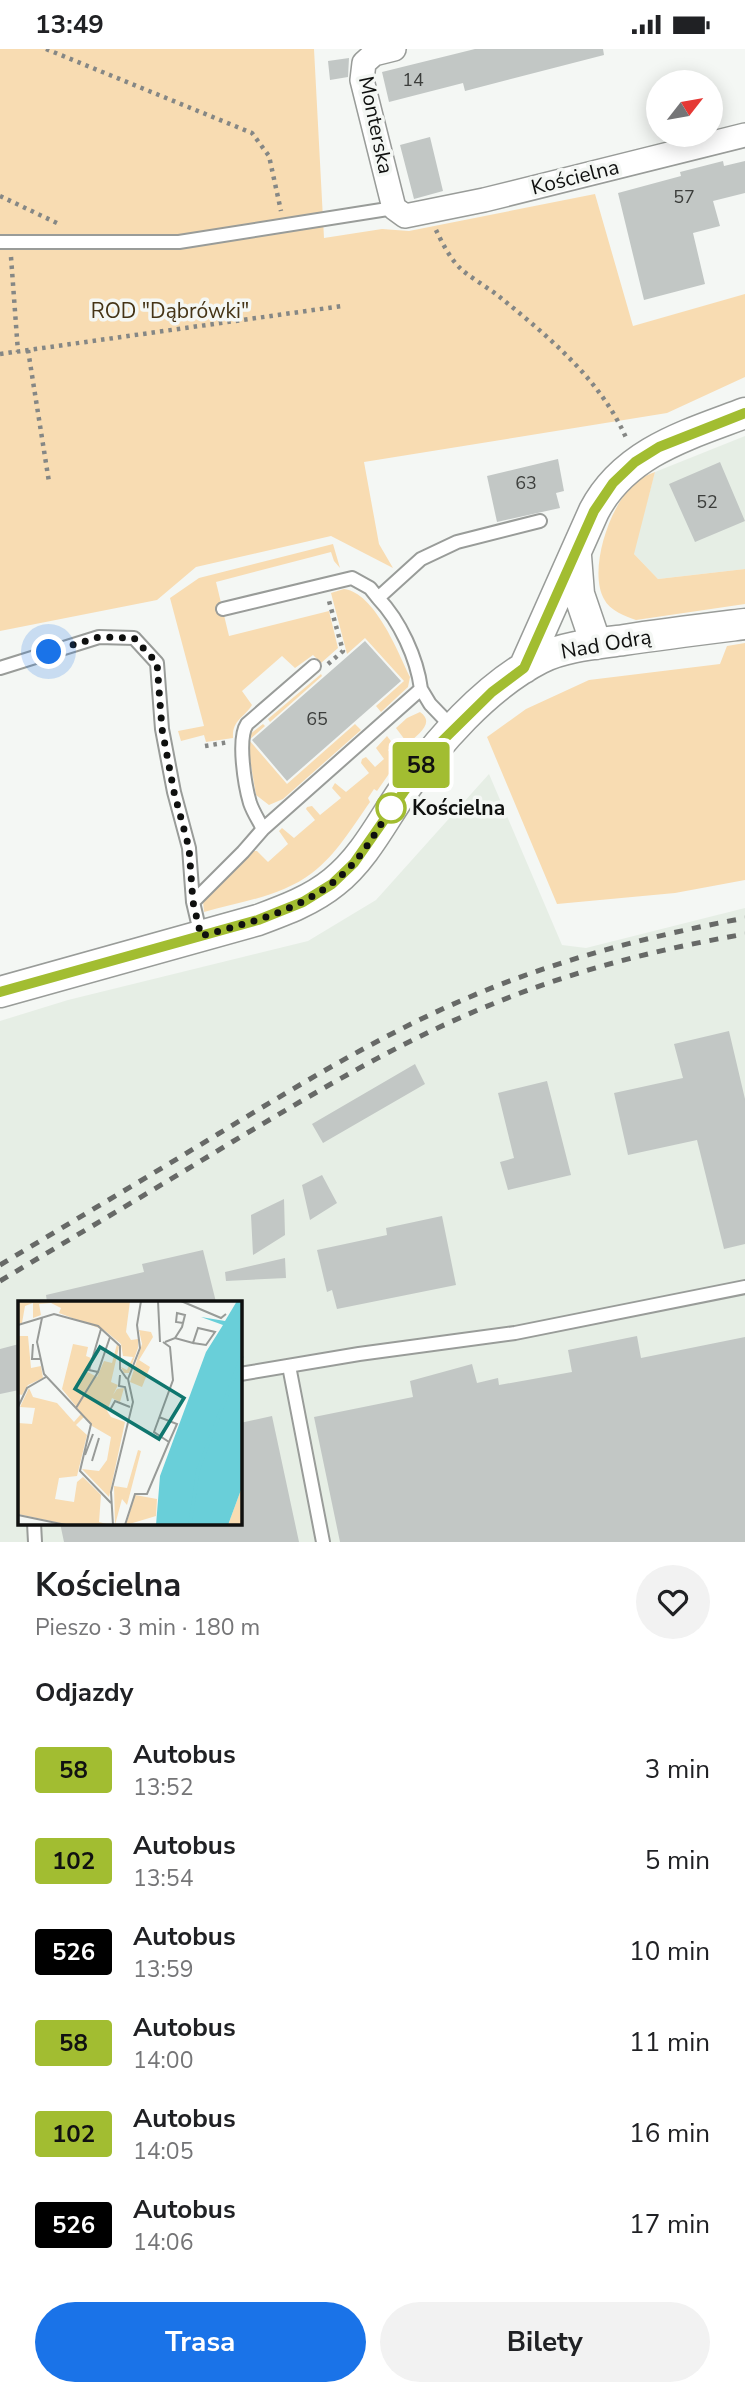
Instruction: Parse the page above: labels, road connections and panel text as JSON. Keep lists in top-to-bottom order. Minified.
{"streets":{"street":["Monterska","Kościelna","Nad Odrą"]},"crossings":[["Monterska","Kościelna"]],"parks":["ROD \"Dąbrówki\""],"places":["Kościelna"],"lines":["bus line 58"],"house_numbers":["14","57","63","52","65"],"north":"top right","page":{"status":"13:49","on_map":"58","heading":[["Kościelna","Pieszo · 3 min · 180 m"],"Odjazdy"],"list":[{"mark":"58","name":"Autobus","note":"13:52","value":"3 min"},{"mark":"102","name":"Autobus","note":"13:54","value":"5 min"},{"mark":"526","name":"Autobus","note":"13:59","value":"10 min"},{"mark":"58","name":"Autobus","note":"14:00","value":"11 min"},{"mark":"102","name":"Autobus","note":"14:05","value":"16 min"},{"mark":"526","name":"Autobus","note":"14:06","value":"17 min"}],"buttons":["Trasa","Bilety"]}}
